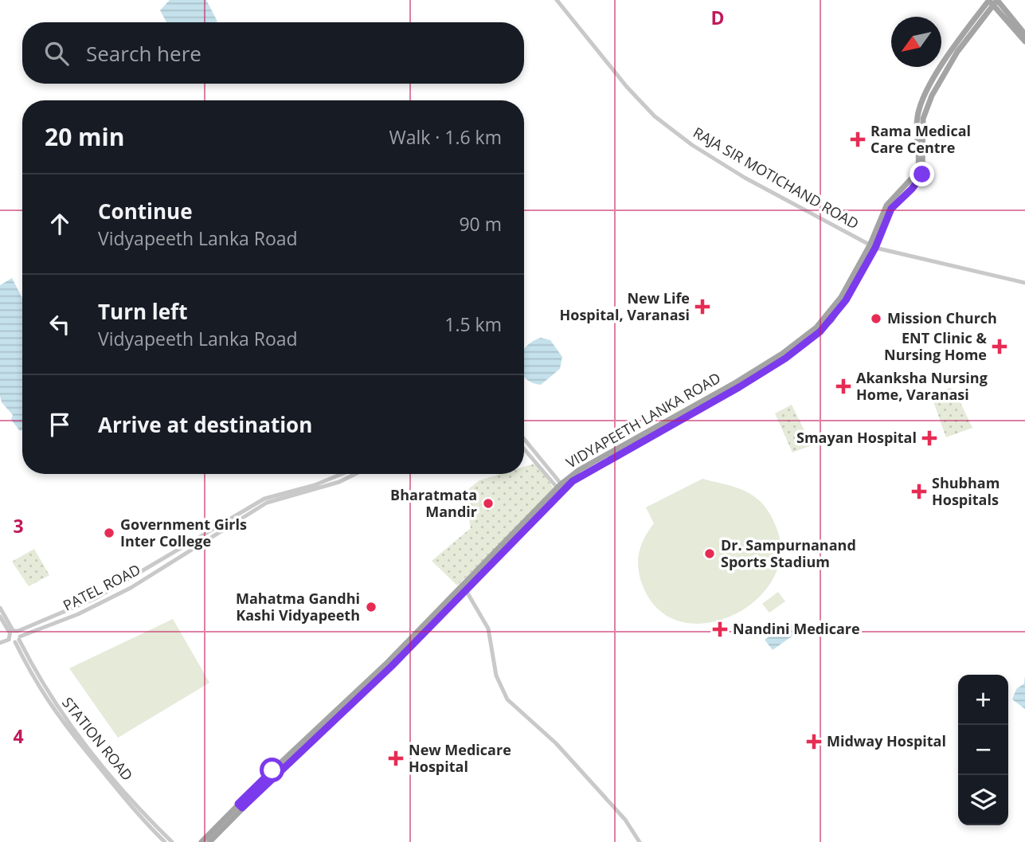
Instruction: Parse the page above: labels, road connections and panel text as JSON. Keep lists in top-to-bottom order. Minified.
{"streets":{"main road":["VIDYAPEETH LANKA ROAD"],"street":["RAJA SIR MOTICHAND ROAD","PATEL ROAD","STATION ROAD"]},"crossings":[["RAJA SIR MOTICHAND ROAD","VIDYAPEETH LANKA ROAD"],["PATEL ROAD","STATION ROAD"]],"places":{"health":["Rama Medical Care Centre","New Life Hospital, Varanasi","ENT Clinic & Nursing Home","Akanksha Nursing Home, Varanasi","Smayan Hospital","Shubham Hospitals","Nandini Medicare","Midway Hospital","New Medicare Hospital"],"other":["Mission Church","Bharatmata Mandir","Government Girls Inter College","Dr. Sampurnanand Sports Stadium","Mahatma Gandhi Kashi Vidyapeeth"]},"north":"bottom left","page":{"search":"Search here","heading":["20 min","Walk · 1.6 km"],"list":[["Continue","Vidyapeeth Lanka Road","90 m"],["Turn left","Vidyapeeth Lanka Road","1.5 km"],"Arrive at destination"],"map_buttons":["+","−"]},"grid":{"columns":["D"],"rows":["3","4"]}}
